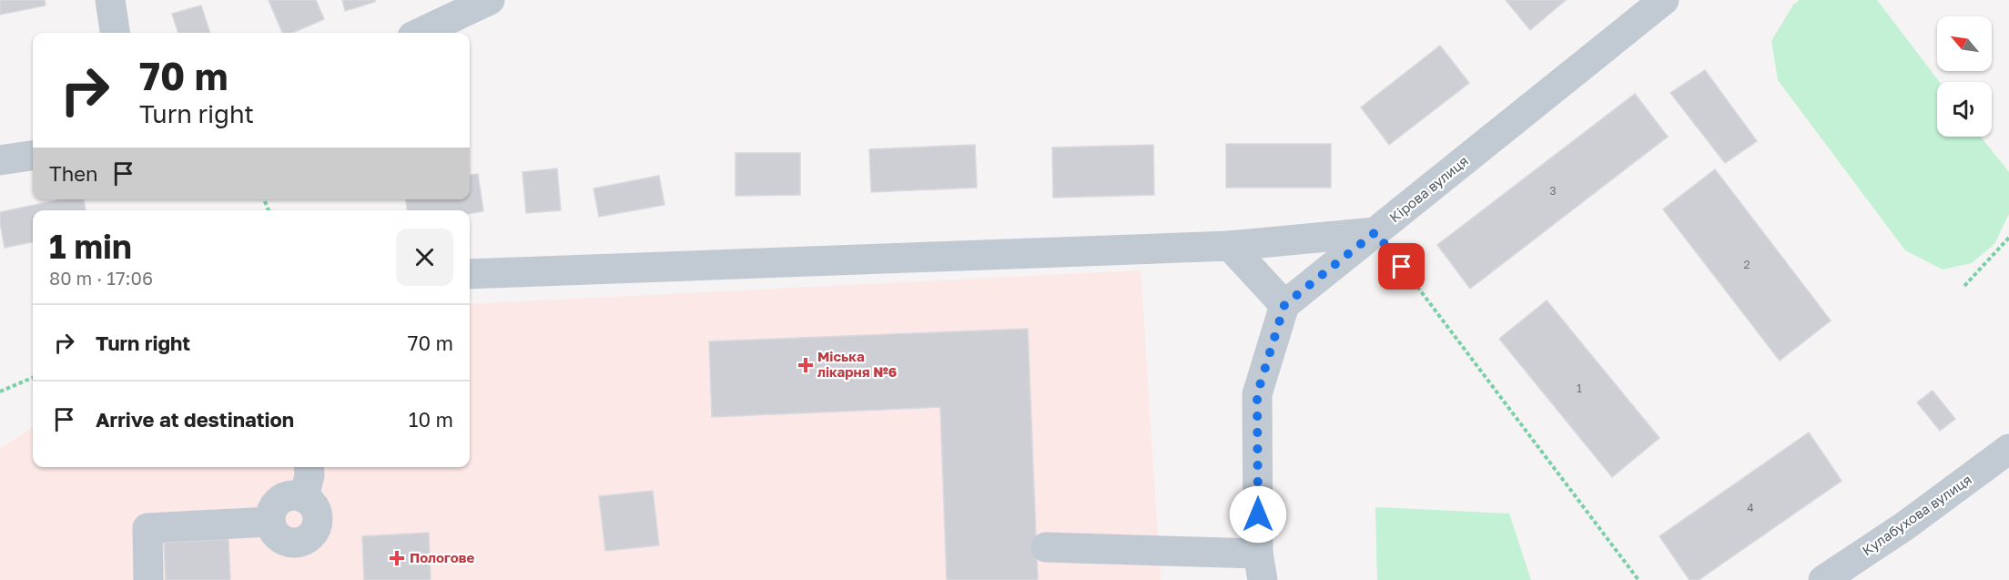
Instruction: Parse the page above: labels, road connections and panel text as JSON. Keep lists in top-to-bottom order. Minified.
{"streets":{"street":["Кірова вулиця","Кулабухова вулиця"]},"places":{"health":["Міська лікарня №6","Пологове"]},"house_numbers":["3","2","1","4"],"north":"top left","page":{"turn":["70 m","Turn right"],"then":"Then","heading":["1 min","80 m · 17:06"],"list":[{"name":"Turn right","value":"70 m"},{"name":"Arrive at destination","value":"10 m"}]}}
